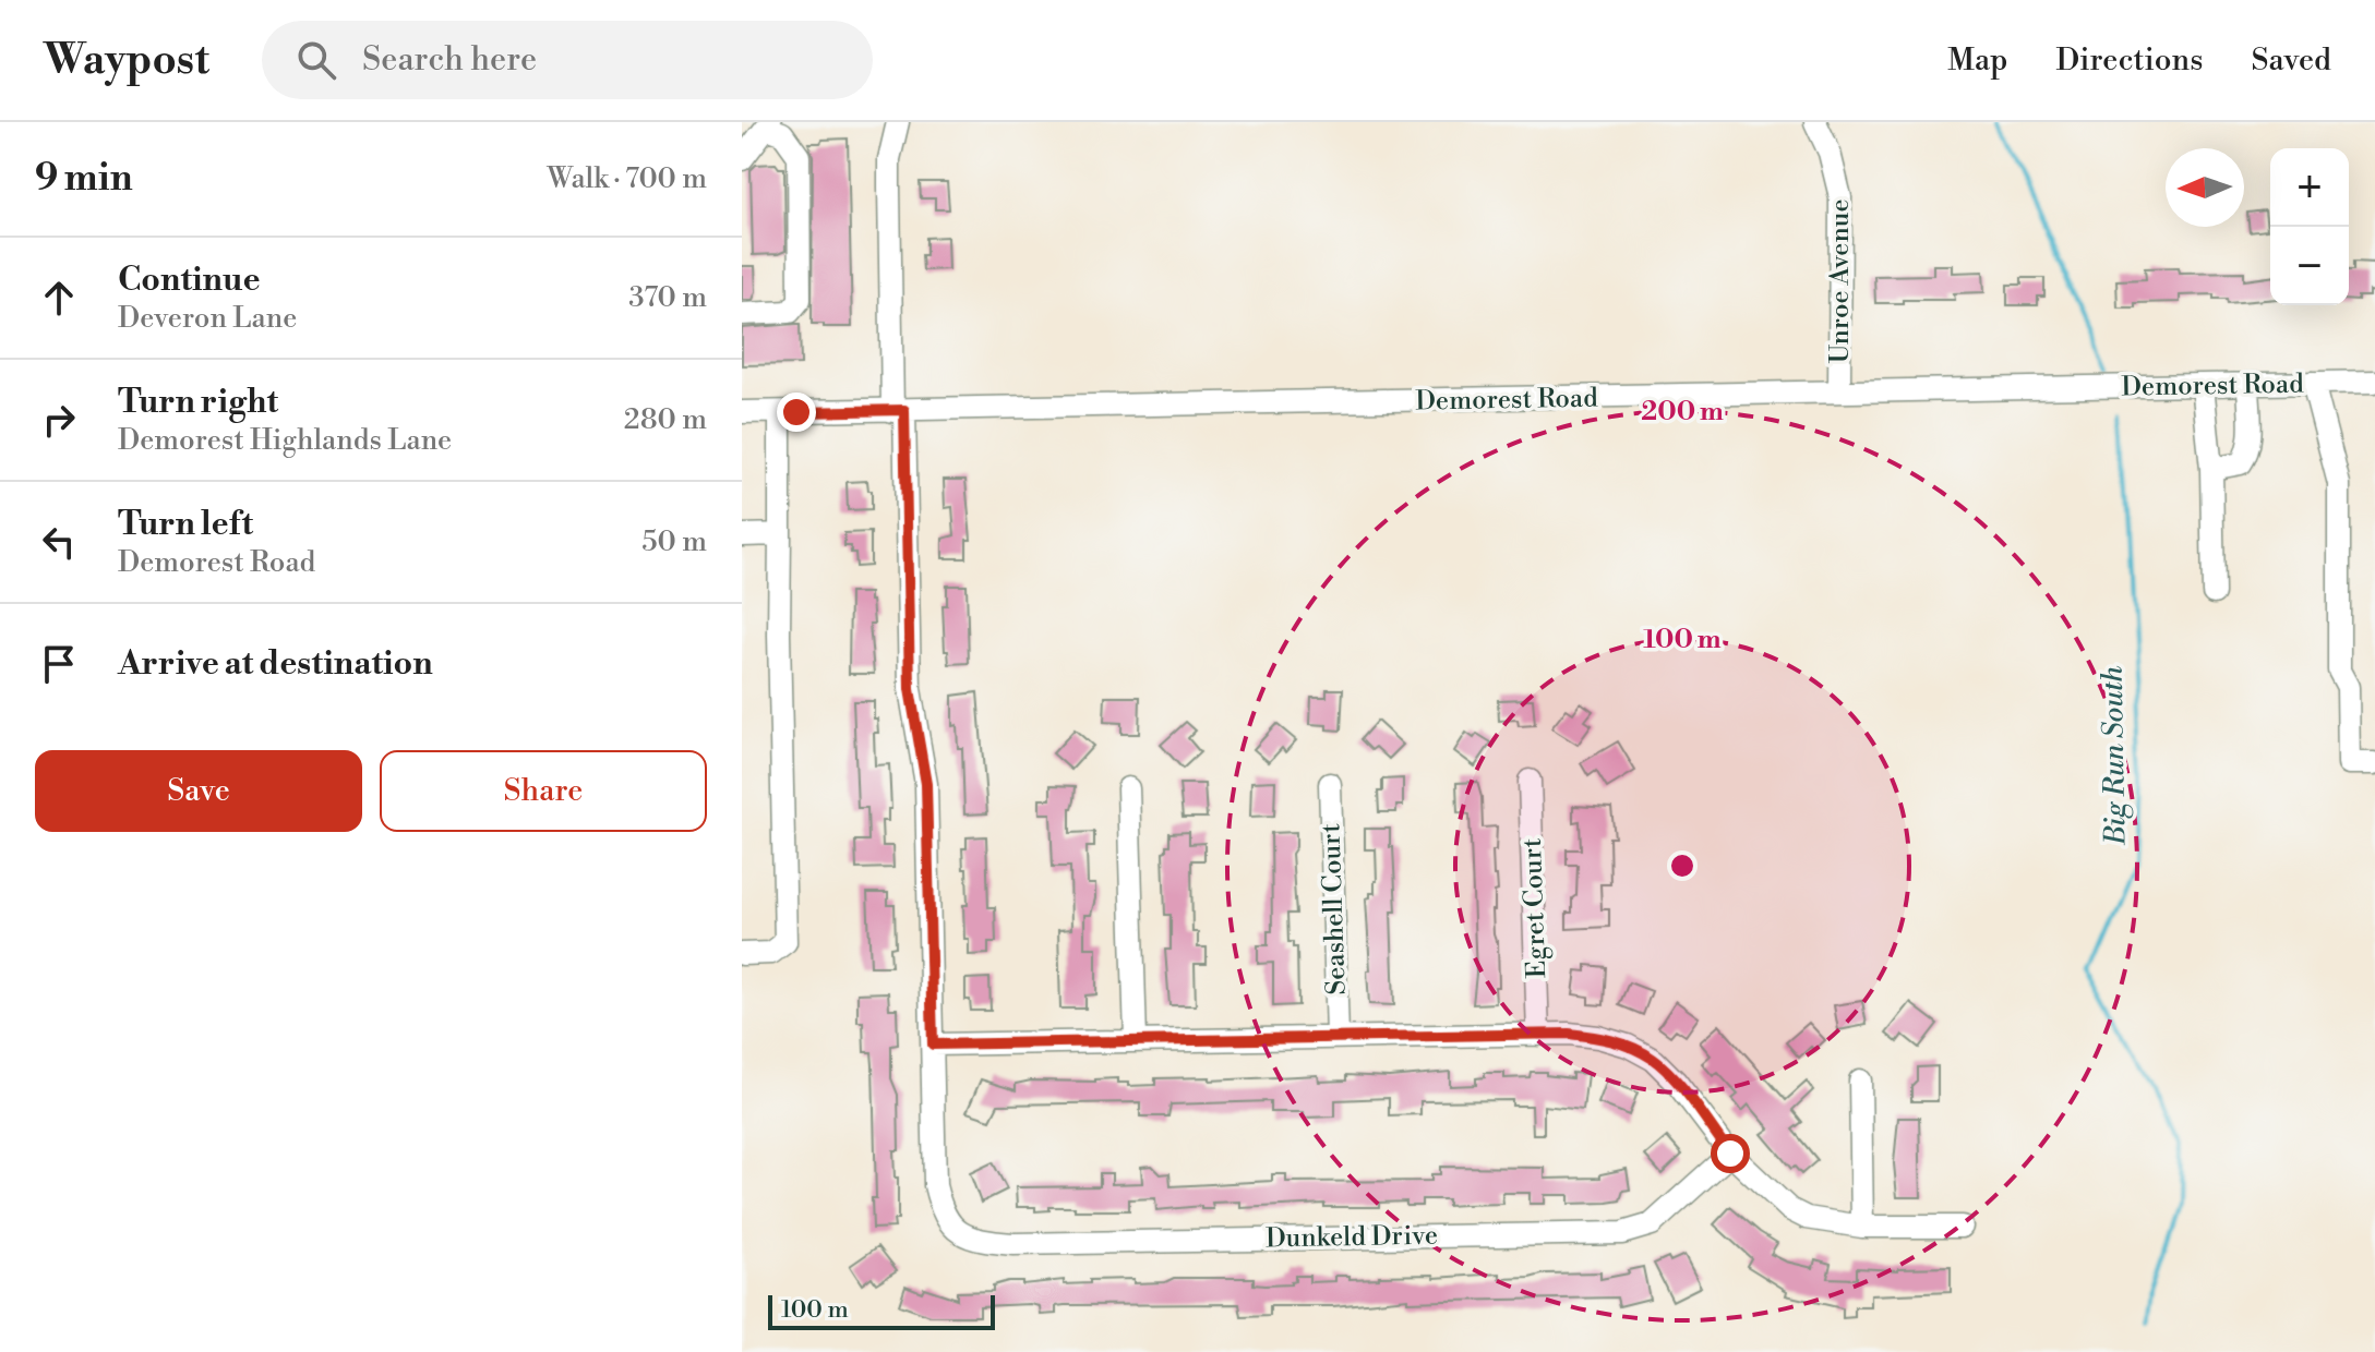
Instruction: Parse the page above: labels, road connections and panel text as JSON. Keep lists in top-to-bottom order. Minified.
{"streets":{"street":["Unroe Avenue","Demorest Road","Egret Court","Seashell Court","Dunkeld Drive"]},"crossings":[["Unroe Avenue","Demorest Road"]],"water":["Big Run South"],"scale_bar":"100 m","north":"left","page":{"header":"Waypost","search":"Search here","nav":["Map","Directions","Saved"],"heading":["9 min","Walk · 700 m"],"map_buttons":["+","−"],"list":[["Continue","Deveron Lane","370 m"],["Turn right","Demorest Highlands Lane","280 m"],["Turn left","Demorest Road","50 m"],"Arrive at destination"],"buttons":["Save","Share"],"scale":"100 m"},"rings":["200 m","100 m"]}
